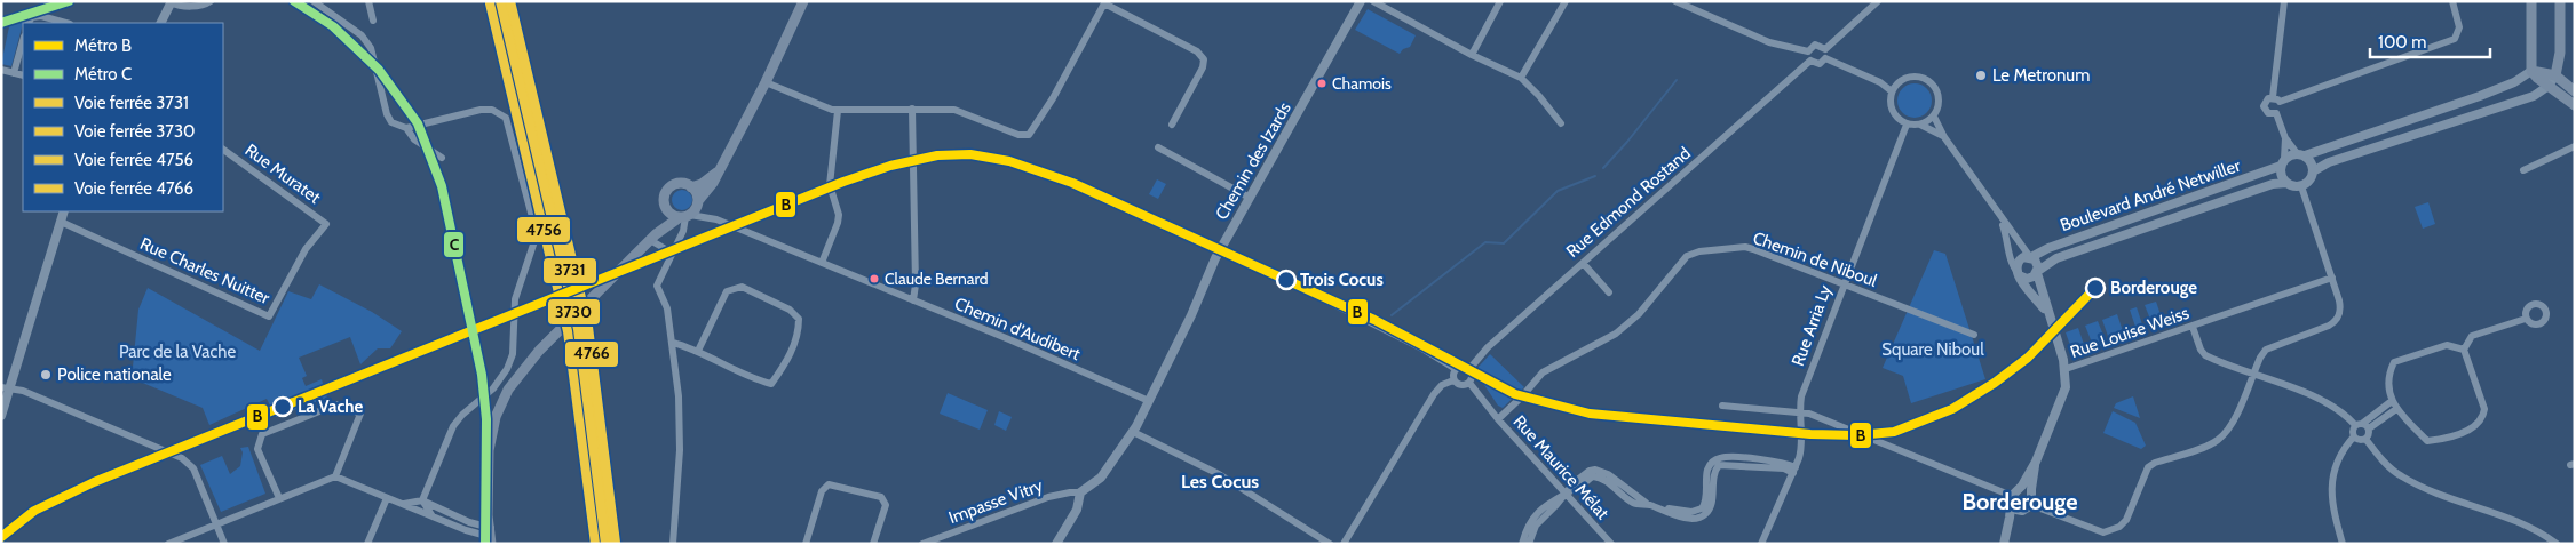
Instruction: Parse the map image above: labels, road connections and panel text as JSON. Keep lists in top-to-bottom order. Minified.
{"streets":{"street":["Chemin des Izards","Rue Muratet","Boulevard André Netwiller","Rue Edmond Rostand","Chemin de Niboul","Rue Charles Nuitter","Rue Arria Ly","Chemin d'Audibert","Rue Louise Weiss","Rue Maurice Mélat","Impasse Vitry"]},"crossings":[["Chemin des Izards","Chemin d'Audibert"],["Chemin des Izards","Impasse Vitry"],["Rue Muratet","Rue Charles Nuitter"],["Rue Edmond Rostand","Rue Maurice Mélat"],["Chemin de Niboul","Rue Arria Ly"],["Chemin de Niboul","Rue Maurice Mélat"]],"districts":["Les Cocus","Borderouge"],"parks":["Square Niboul","Parc de la Vache"],"places":["Le Metronum","Chamois","Claude Bernard","Trois Cocus","Borderouge","Police nationale","La Vache"],"lines":["metro line C","rail line 3731","rail line 3730","rail line 4766","rail line 4756","metro line B"],"legend":["Métro B","Métro C","Voie ferrée 3731","Voie ferrée 3730","Voie ferrée 4756","Voie ferrée 4766"],"scale_bar":"100 m"}
